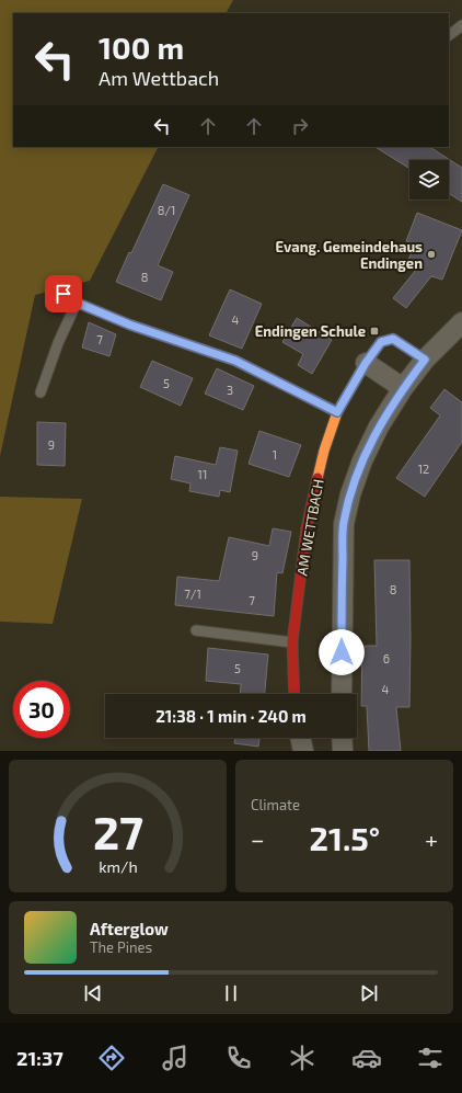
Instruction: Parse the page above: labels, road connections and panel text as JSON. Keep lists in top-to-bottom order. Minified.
{"streets":{"street":["AM WETTBACH"]},"places":{"other":["Evang. Gemeindehaus Endingen"],"transit":["Endingen Schule"]},"house_numbers":["8/1","8","4","7","5","3","9","1","12","11","9","8","7/1","7","6","5","4"],"page":{"turn":["100 m","Am Wettbach"],"limit":"30","trip":"21:38 · 1 min · 240 m","tile":"Climate","heat":["−","21.5°","+"],"song":["Afterglow","The Pines"],"tabs":"21:37","gauge":["27","km/h"]}}
